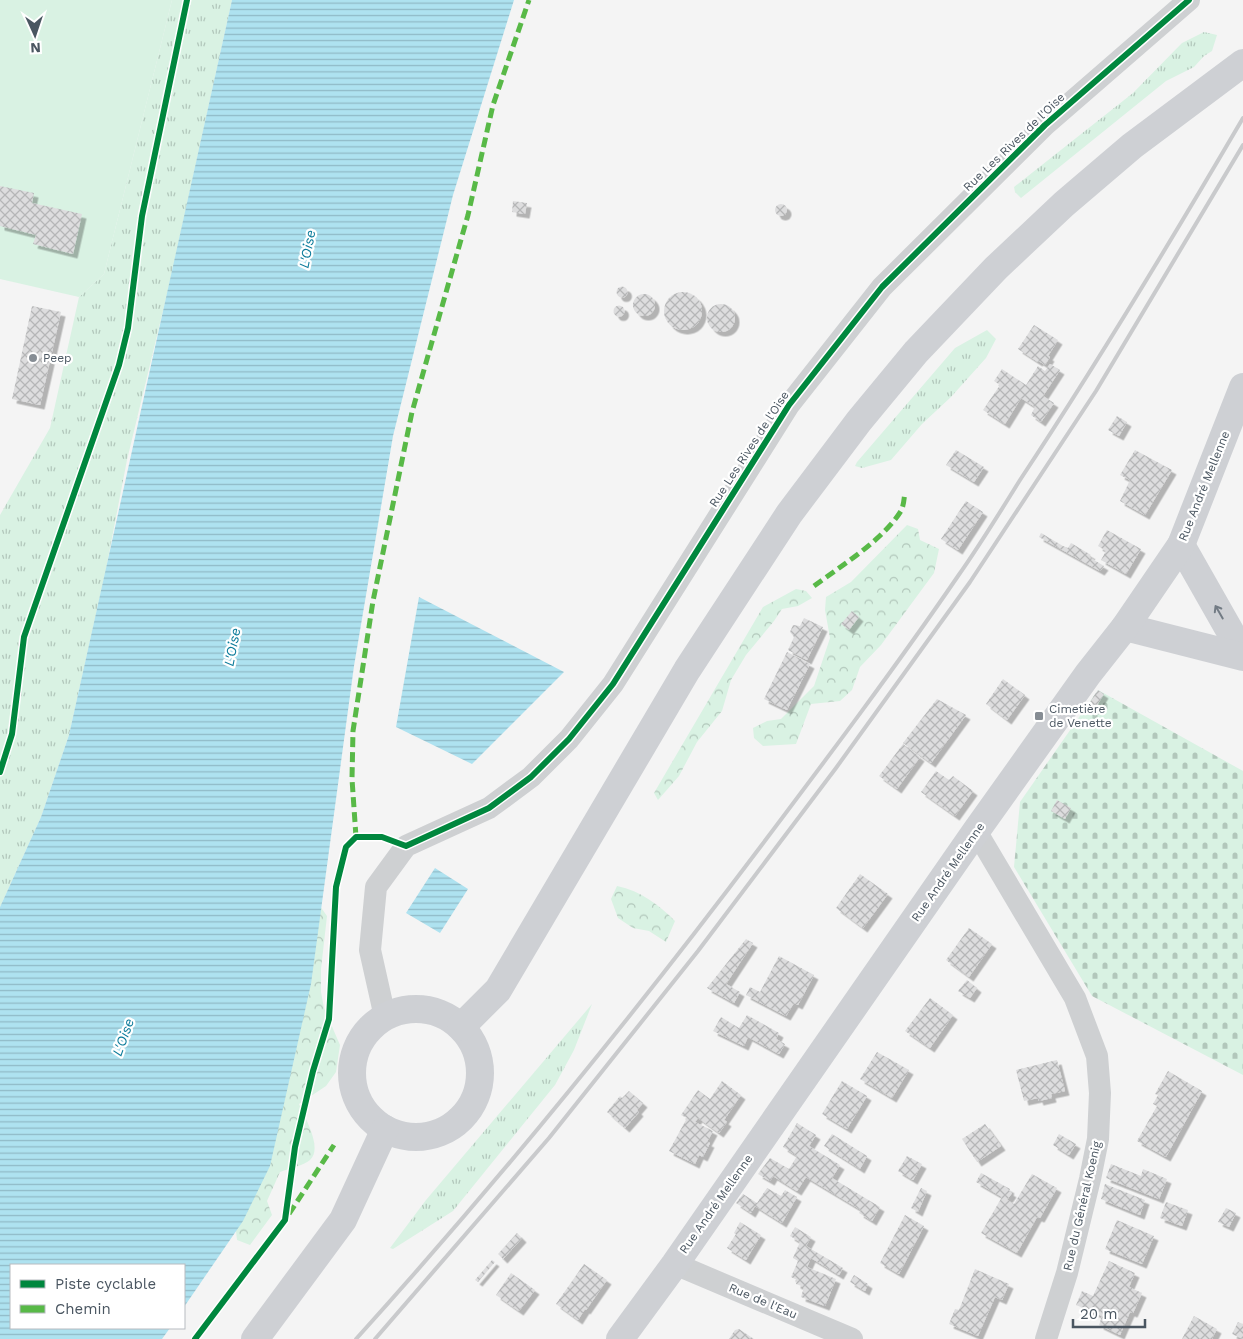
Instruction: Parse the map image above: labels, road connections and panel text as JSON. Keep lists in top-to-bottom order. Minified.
{"streets":{"main road":["Rue André Mellenne"],"street":["Rue Les Rives de l'Oise","Rue du Général Koenig","Rue de l'Eau"]},"crossings":[["Rue André Mellenne","Rue du Général Koenig"],["Rue André Mellenne","Rue de l'Eau"]],"water":["L'Oise"],"places":{"other":["Peep"],"transit":["Cimetière de Venette"]},"legend":["Piste cyclable","Chemin"],"scale_bar":"20 m","north":"bottom"}
